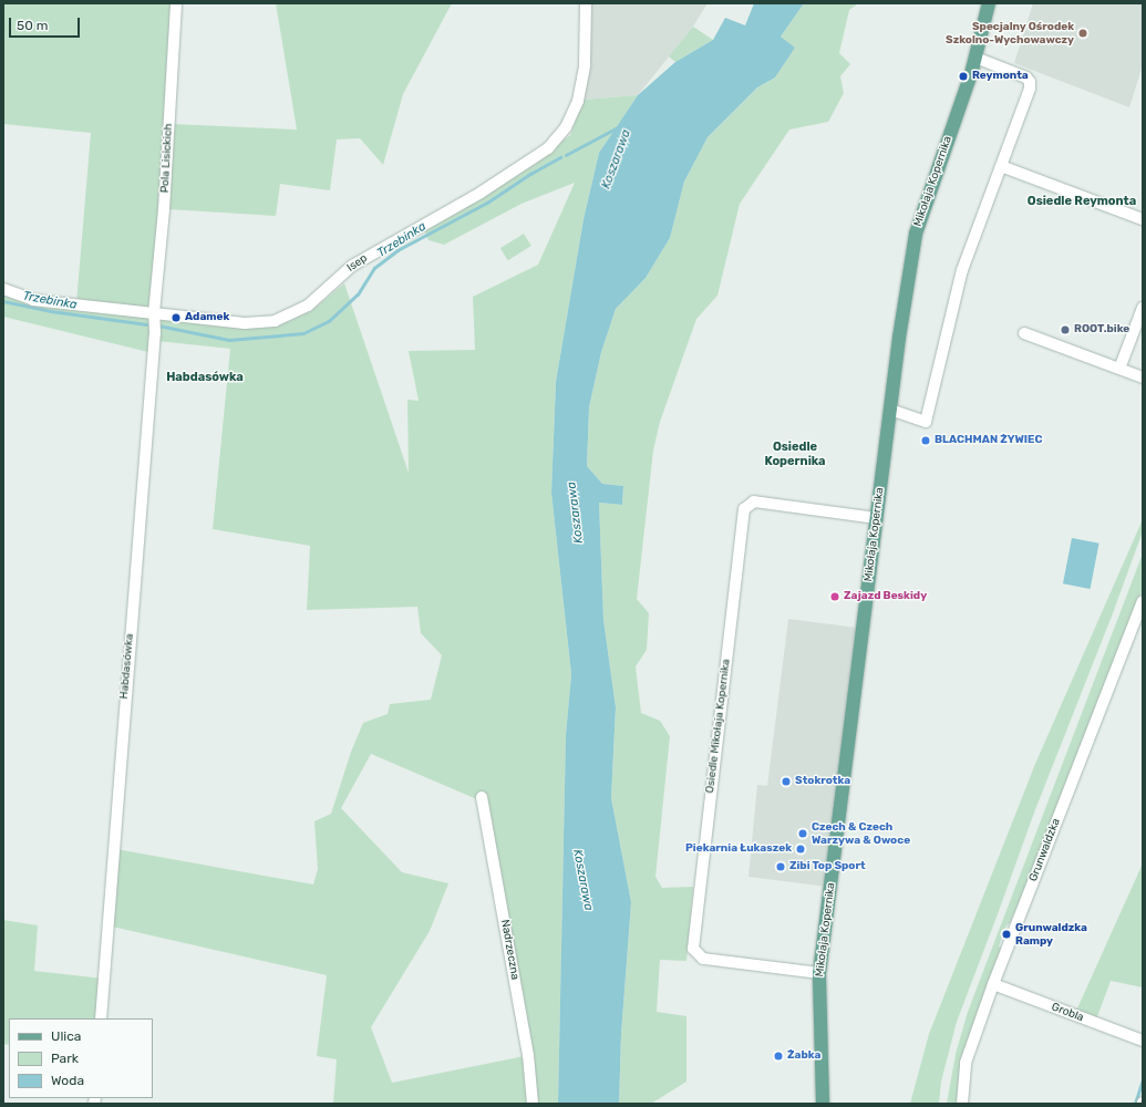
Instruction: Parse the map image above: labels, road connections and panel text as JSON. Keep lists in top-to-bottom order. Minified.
{"streets":{"main road":["Mikołaja Kopernika"],"street":["Pola Lisickich","Isep","Habdasówka","Osiedle Mikołaja Kopernika","Grunwaldzka","Nadrzeczna","Grobla"]},"crossings":[["Pola Lisickich","Isep"],["Pola Lisickich","Habdasówka"],["Mikołaja Kopernika","Osiedle Mikołaja Kopernika"],["Isep","Habdasówka"],["Grunwaldzka","Grobla"]],"districts":["Osiedle Reymonta","Habdasówka","Osiedle Kopernika"],"water":["Koszarawa","Trzebinka"],"places":["Specjalny Ośrodek Szkolno-Wychowawczy","Reymonta","Adamek","ROOT.bike","BLACHMAN ŻYWIEC","Zajazd Beskidy","Stokrotka","Czech & Czech Warzywa & Owoce","Piekarnia Łukaszek","Zibi Top Sport","Grunwaldzka Rampy","Żabka"],"legend":["Ulica","Park","Woda"],"scale_bar":"50 m"}
